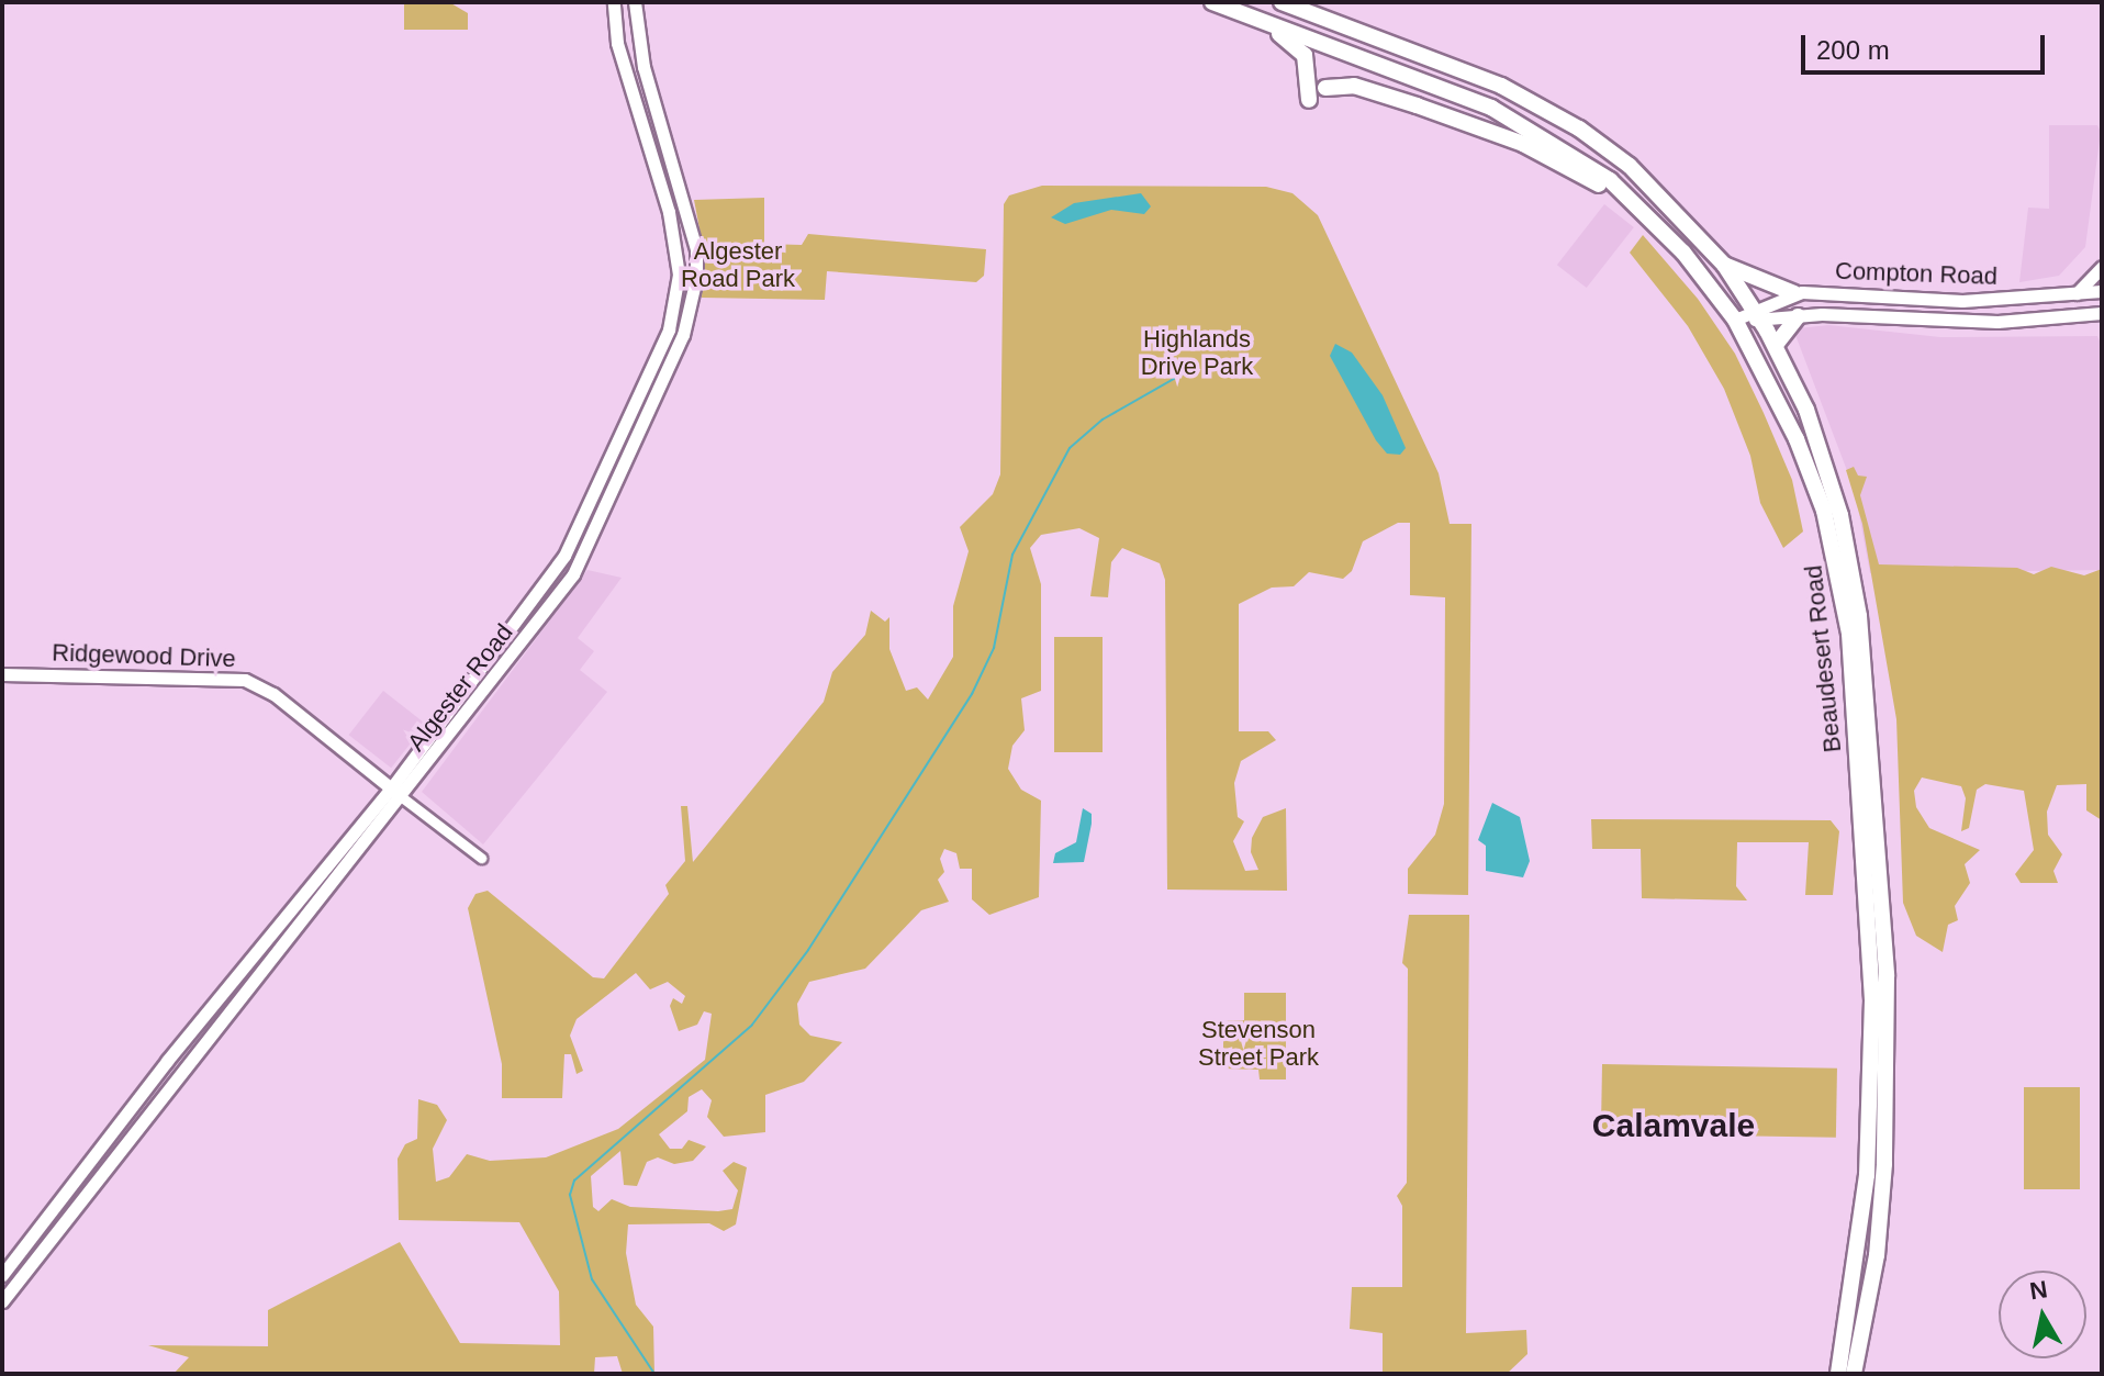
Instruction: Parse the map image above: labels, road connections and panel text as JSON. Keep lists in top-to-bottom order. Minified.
{"streets":{"highway":["Beaudesert Road"],"main road":["Compton Road","Ridgewood Drive","Algester Road"]},"crossings":[["Compton Road","Beaudesert Road"],["Ridgewood Drive","Algester Road"]],"districts":["Calamvale"],"parks":["Algester Road Park","Highlands Drive Park","Stevenson Street Park"],"scale_bar":"200 m","north":"top"}
